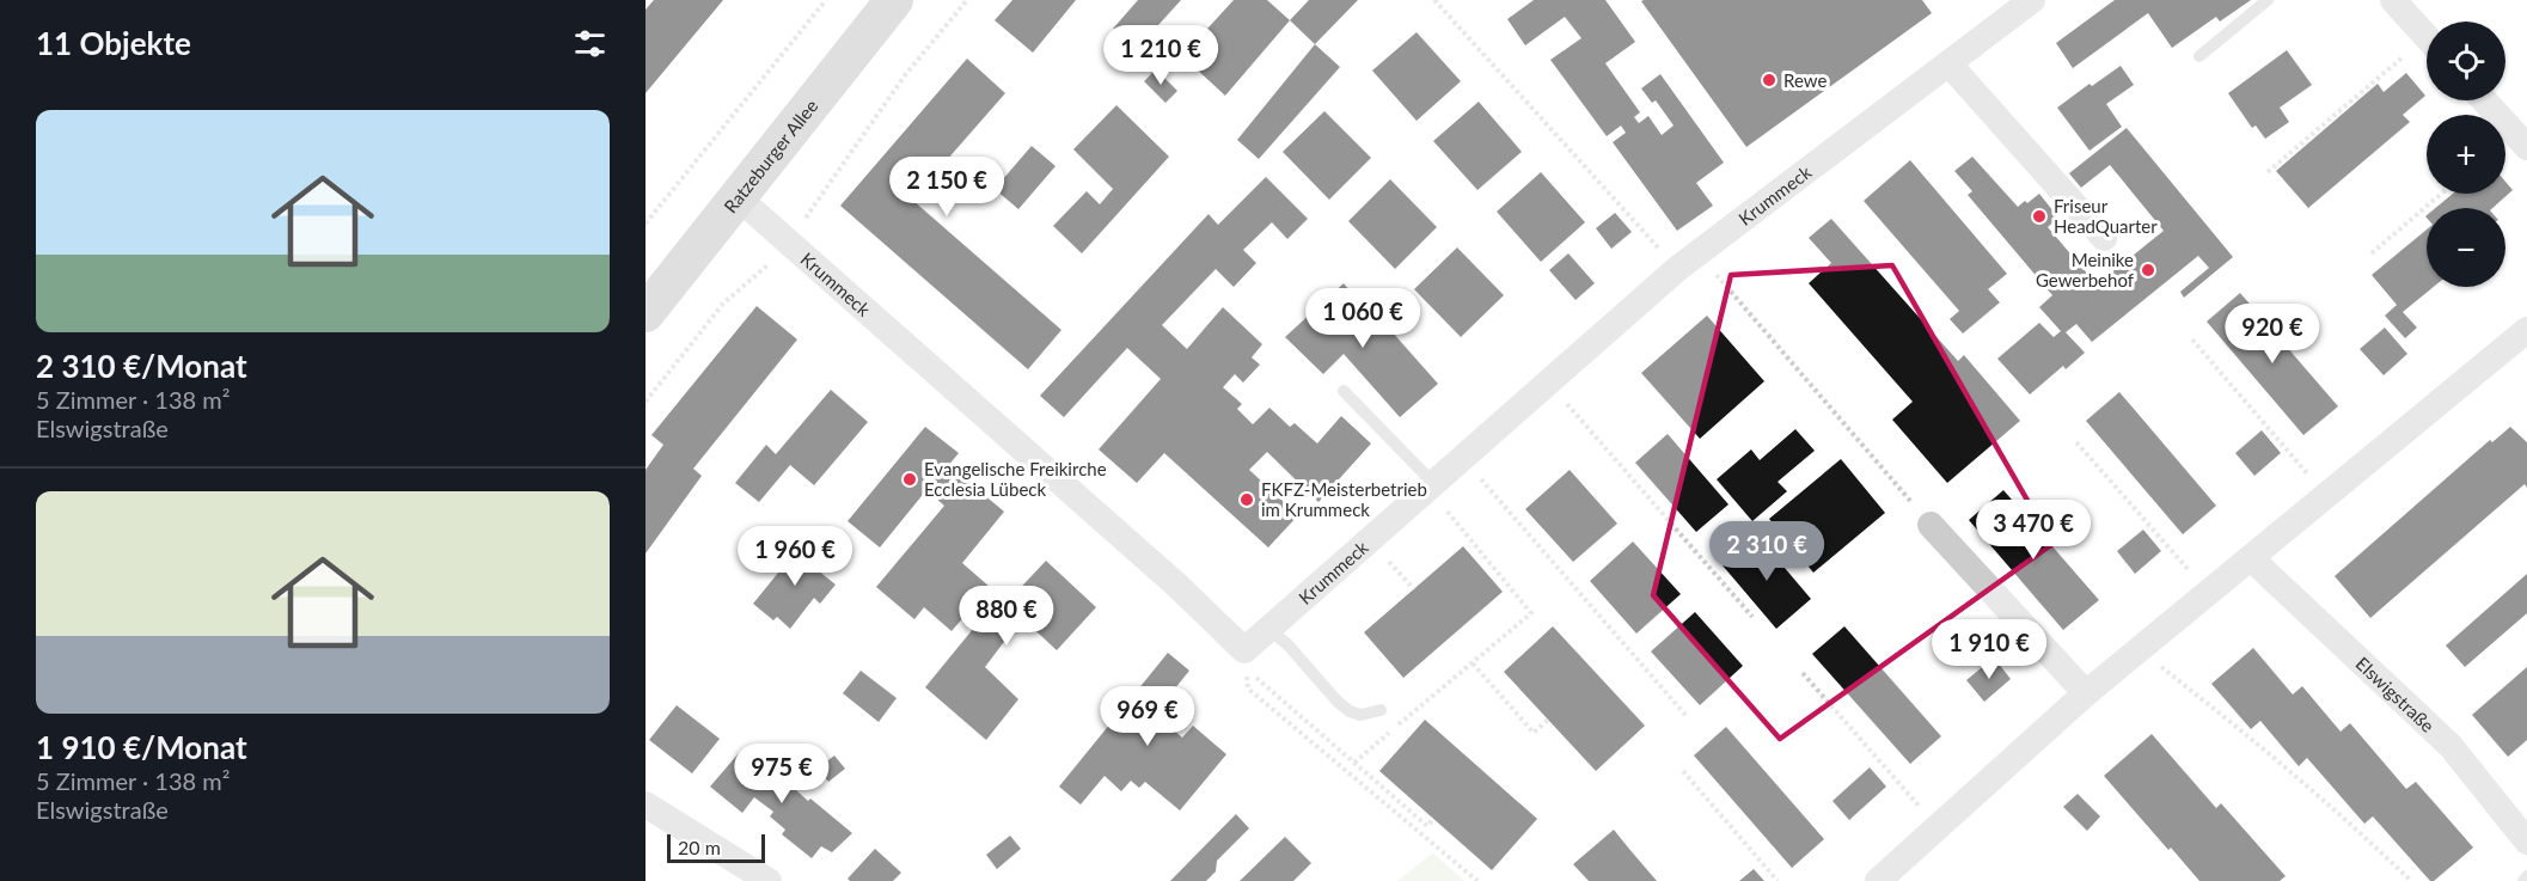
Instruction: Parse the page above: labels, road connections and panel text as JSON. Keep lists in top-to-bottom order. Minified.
{"streets":{"main road":["Ratzeburger Allee"],"street":["Krummeck","Elswigstraße"]},"crossings":[["Ratzeburger Allee","Krummeck"]],"places":["Rewe","Friseur HeadQuarter","Meinike Gewerbehof","Evangelische Freikirche Ecclesia Lübeck","FKFZ-Meisterbetrieb im Krummeck"],"scale_bar":"20 m","page":{"heading":"11 Objekte","map_buttons":["+","−"],"price":["1 210 €","2 150 €","1 060 €","920 €","3 470 €","2 310 €","1 960 €","880 €","1 910 €","969 €","975 €"],"list":[{"name":"2 310 €/Monat","note":"5 Zimmer · 138 m² · Elswigstraße"},{"name":"1 910 €/Monat","note":"5 Zimmer · 138 m² · Elswigstraße"}],"scale":"20 m"}}
